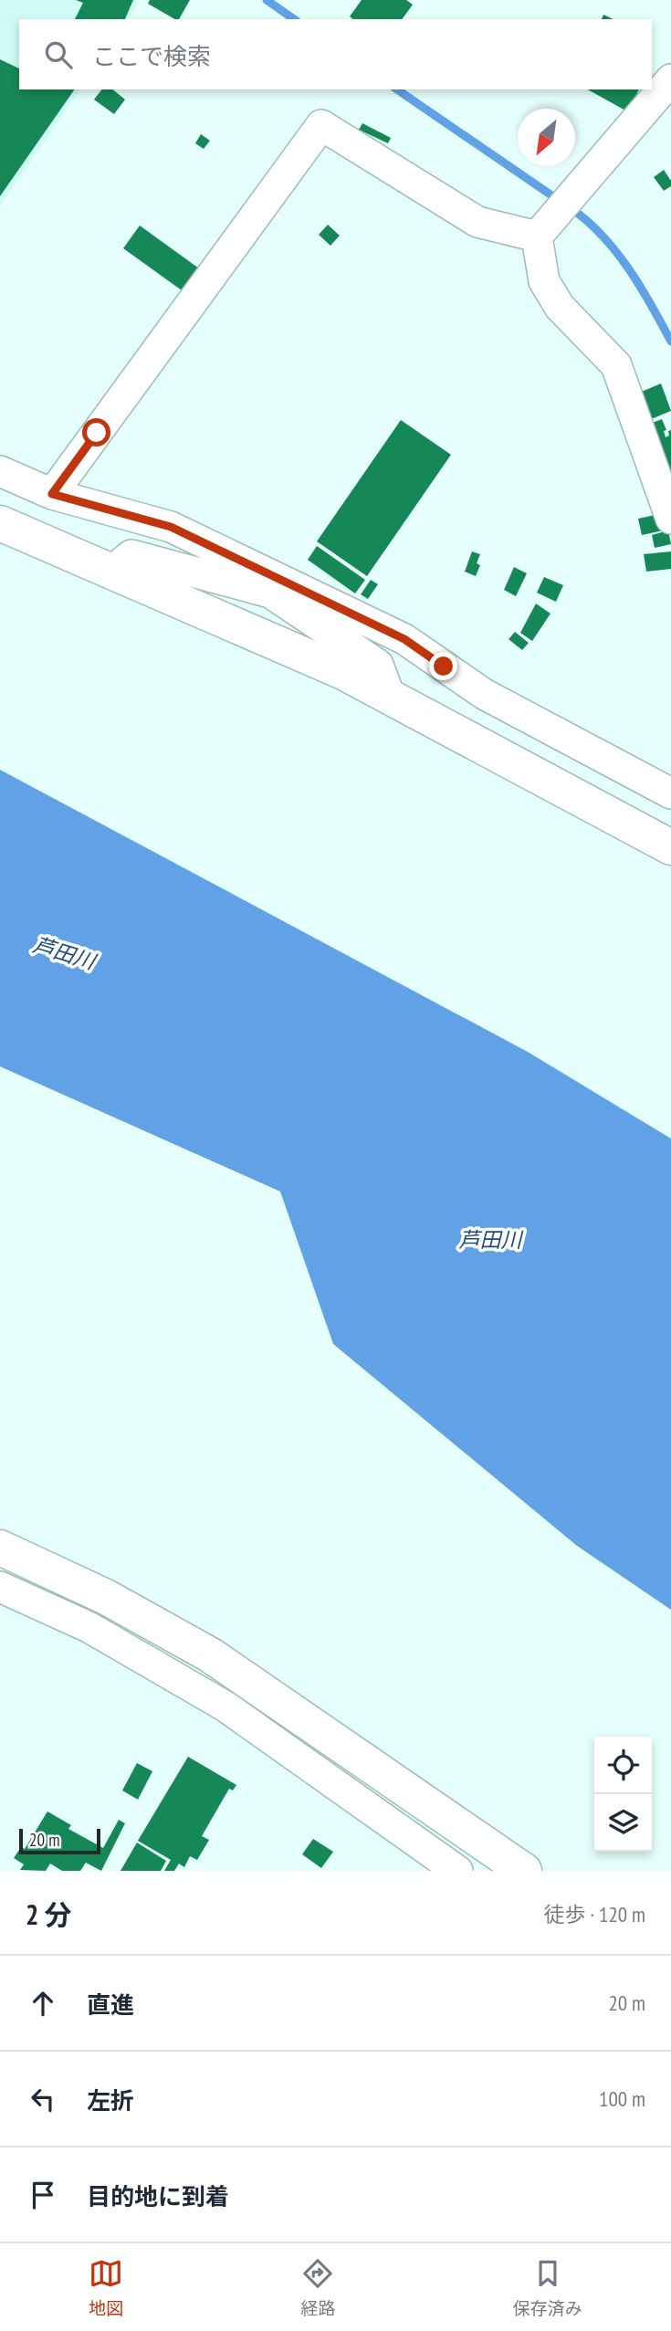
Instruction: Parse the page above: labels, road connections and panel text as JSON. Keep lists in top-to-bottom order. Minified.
{"water":["芦田川"],"scale_bar":"20 m","north":"bottom left","page":{"search":"ここで検索","scale":"20 m","heading":["2 分","徒歩 · 120 m"],"list":[["直進","20 m"],["左折","100 m"],"目的地に到着"],"nav":["地図","経路","保存済み"]}}
